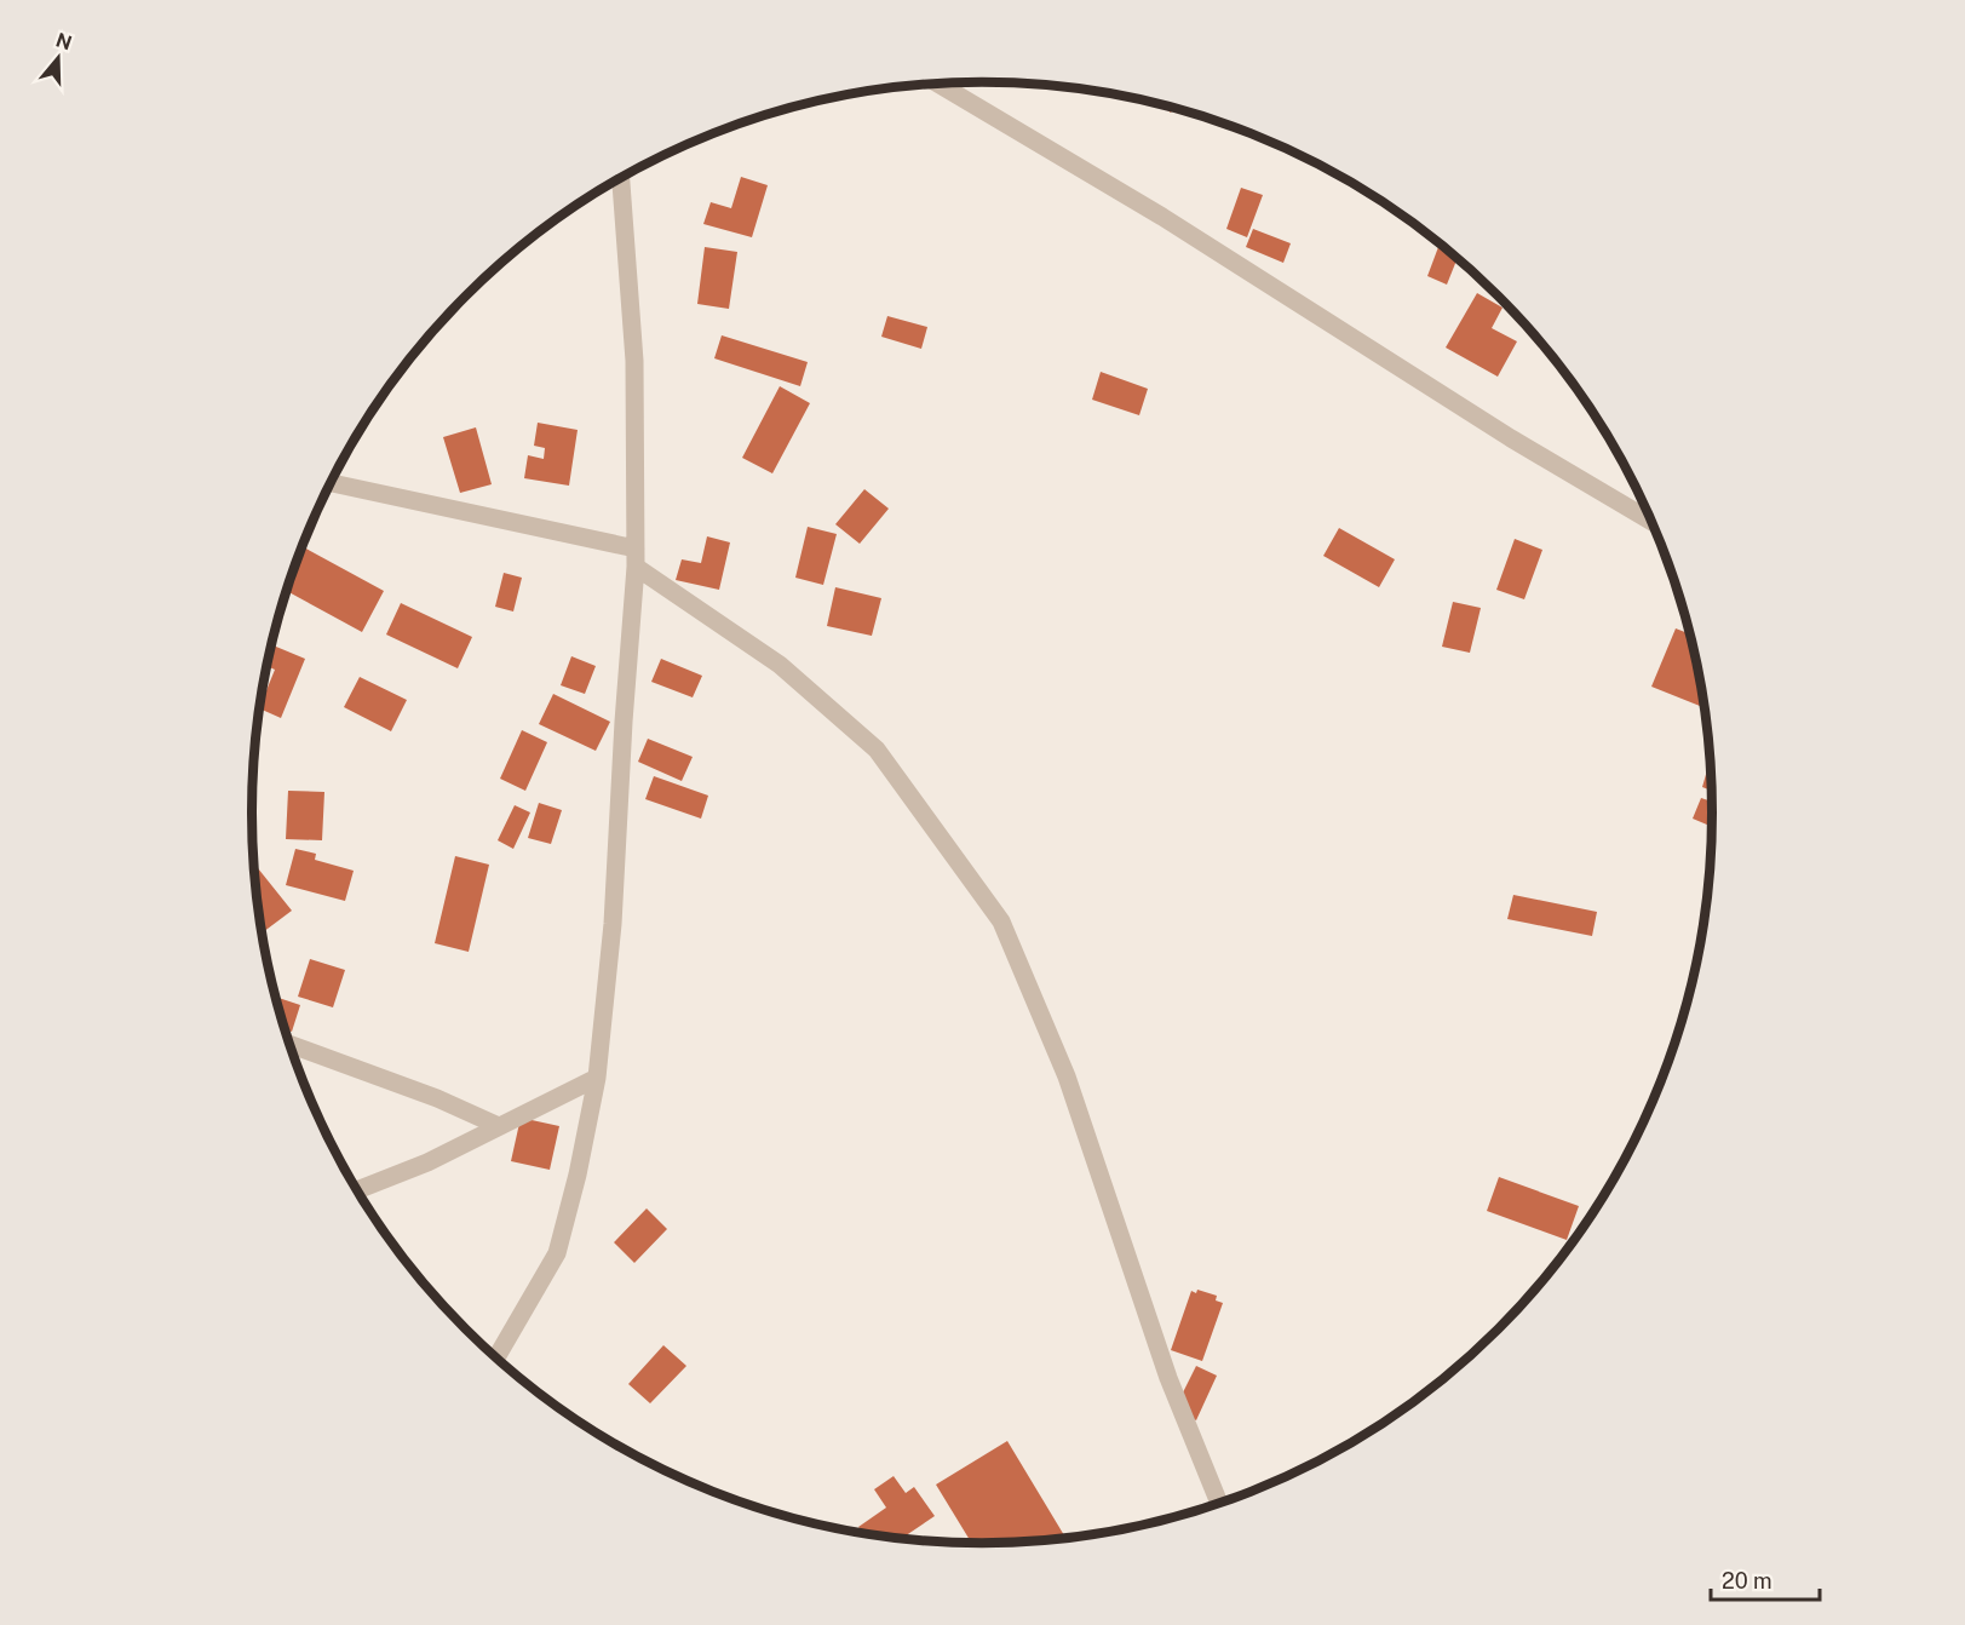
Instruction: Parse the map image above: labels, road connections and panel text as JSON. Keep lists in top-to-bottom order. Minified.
{"scale_bar":"20 m","north":"top"}
